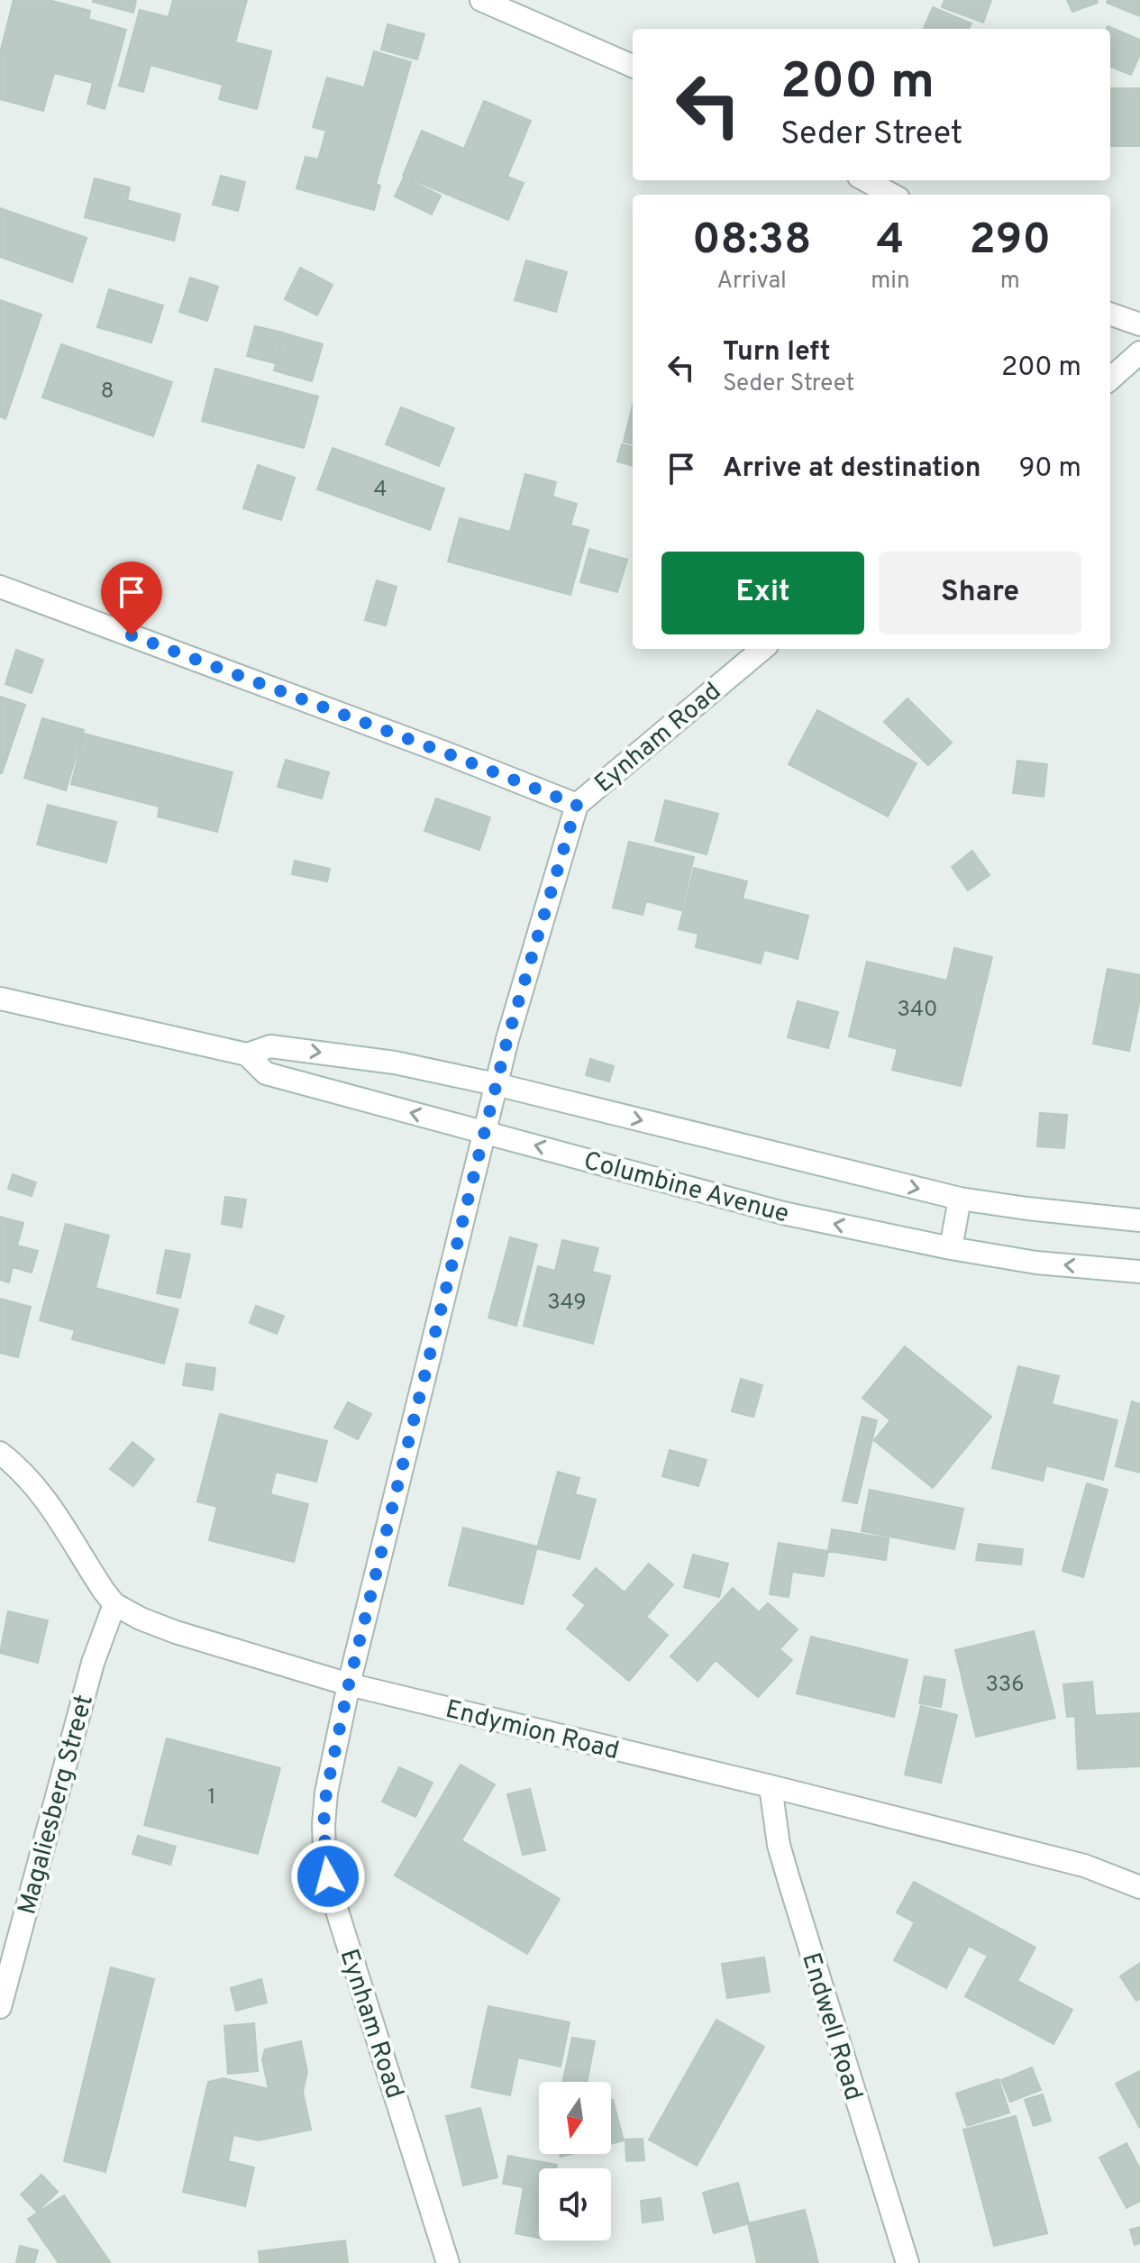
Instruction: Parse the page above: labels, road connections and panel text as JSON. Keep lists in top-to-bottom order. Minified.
{"streets":{"street":["Eynham Road","Columbine Avenue","Endymion Road","Magaliesberg Street","Endwell Road"]},"crossings":[["Eynham Road","Columbine Avenue"],["Eynham Road","Endymion Road"],["Endymion Road","Magaliesberg Street"],["Endymion Road","Endwell Road"]],"house_numbers":["8","4","340","349","336","1"],"north":"bottom","page":{"turn":["200 m","Seder Street"],"eta":["08:38","Arrival","4","min","290","m"],"list":[{"name":"Turn left","note":"Seder Street","value":"200 m"},{"name":"Arrive at destination","value":"90 m"}],"buttons":["Exit","Share"]}}
